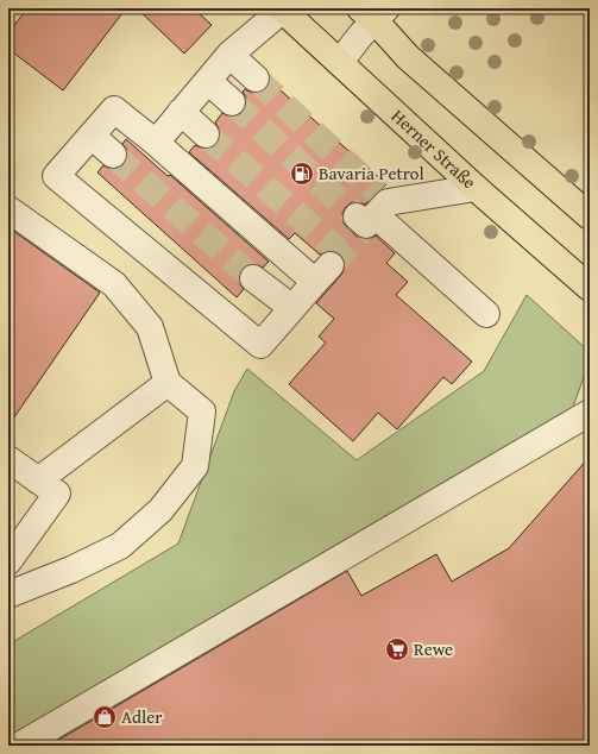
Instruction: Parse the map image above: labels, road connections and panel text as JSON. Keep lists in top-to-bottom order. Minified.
{"streets":{"main road":["Herner Straße"]},"places":{"fuel station":["Bavaria Petrol"],"supermarket":["Rewe"],"shop":["Adler"]}}
